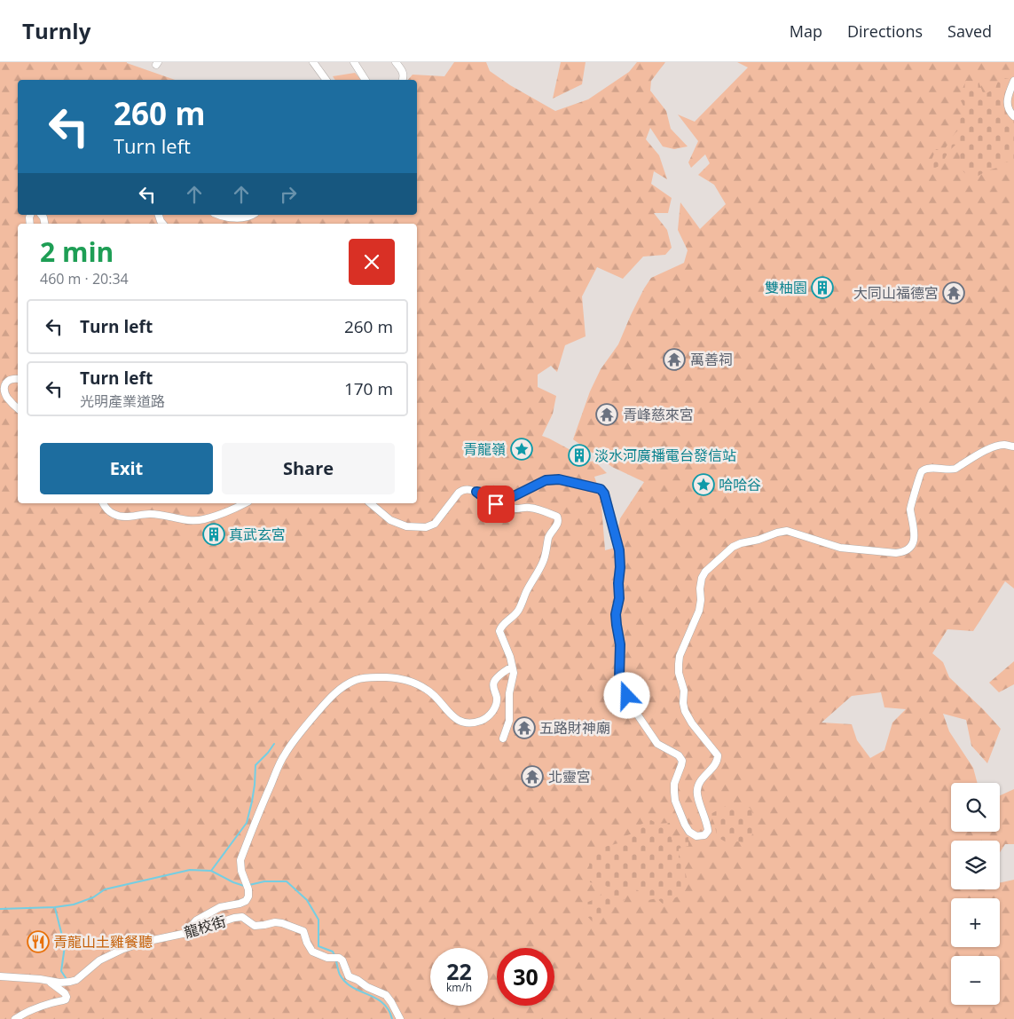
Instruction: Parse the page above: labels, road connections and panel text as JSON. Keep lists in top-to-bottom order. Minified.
{"streets":{"street":["龍校街"]},"places":{"building":["雙柚園","淡水河廣播電台發信站","真武玄宮"],"temple":["大同山福德宮","萬善祠","青峰慈來宮","五路財神廟","北靈宮"],"place":["青龍嶺","哈哈谷"],"restaurant":["青龍山土雞餐聽"]},"page":{"header":"Turnly","nav":["Map","Directions","Saved"],"turn":["260 m","Turn left"],"heading":["2 min","460 m · 20:34"],"list":[{"name":"Turn left","value":"260 m"},{"name":"Turn left","note":"光明產業道路","value":"170 m"}],"buttons":["Exit","Share"],"map_buttons":["+","−"],"speed":"22 km/h","limit":"30"}}
